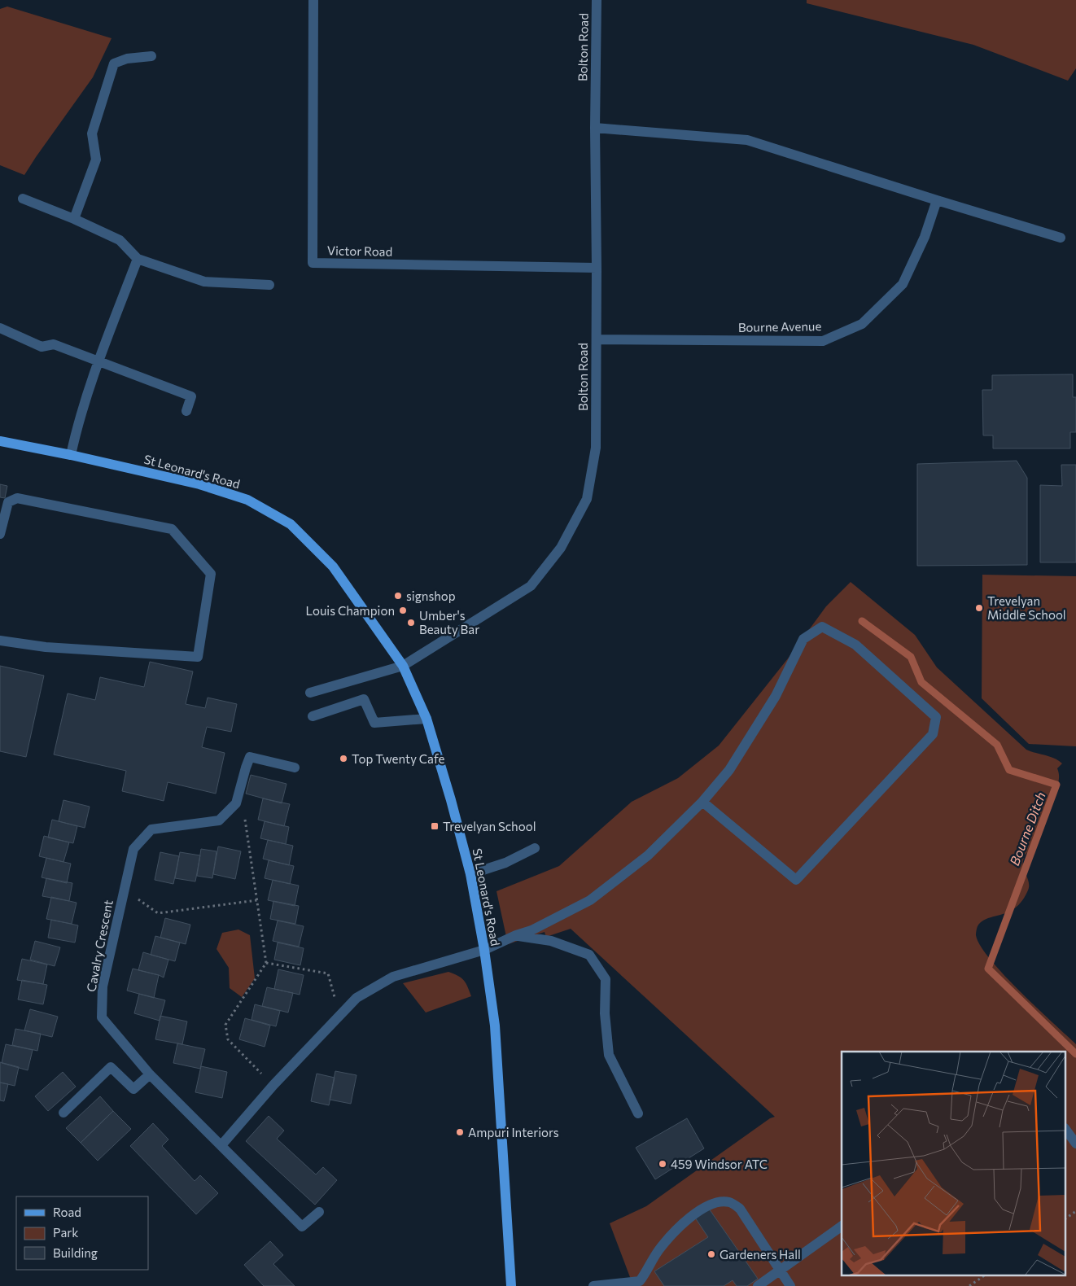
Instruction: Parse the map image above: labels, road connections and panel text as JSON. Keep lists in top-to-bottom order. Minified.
{"streets":{"main road":["St Leonard's Road"],"street":["Bolton Road","Victor Road","Bourne Avenue","Cavalry Crescent"]},"crossings":[["Bolton Road","Victor Road"],["Bolton Road","Bourne Avenue"],["Bolton Road","St Leonard's Road"]],"water":["Bourne Ditch"],"places":{"other":["signshop","Trevelyan Middle School","Louis Champion","Umber's Beauty Bar","Top Twenty Cafe","Ampuri Interiors","459 Windsor ATC","Gardeners Hall"],"transit":["Trevelyan School"]},"legend":["Road","Park","Building"]}
